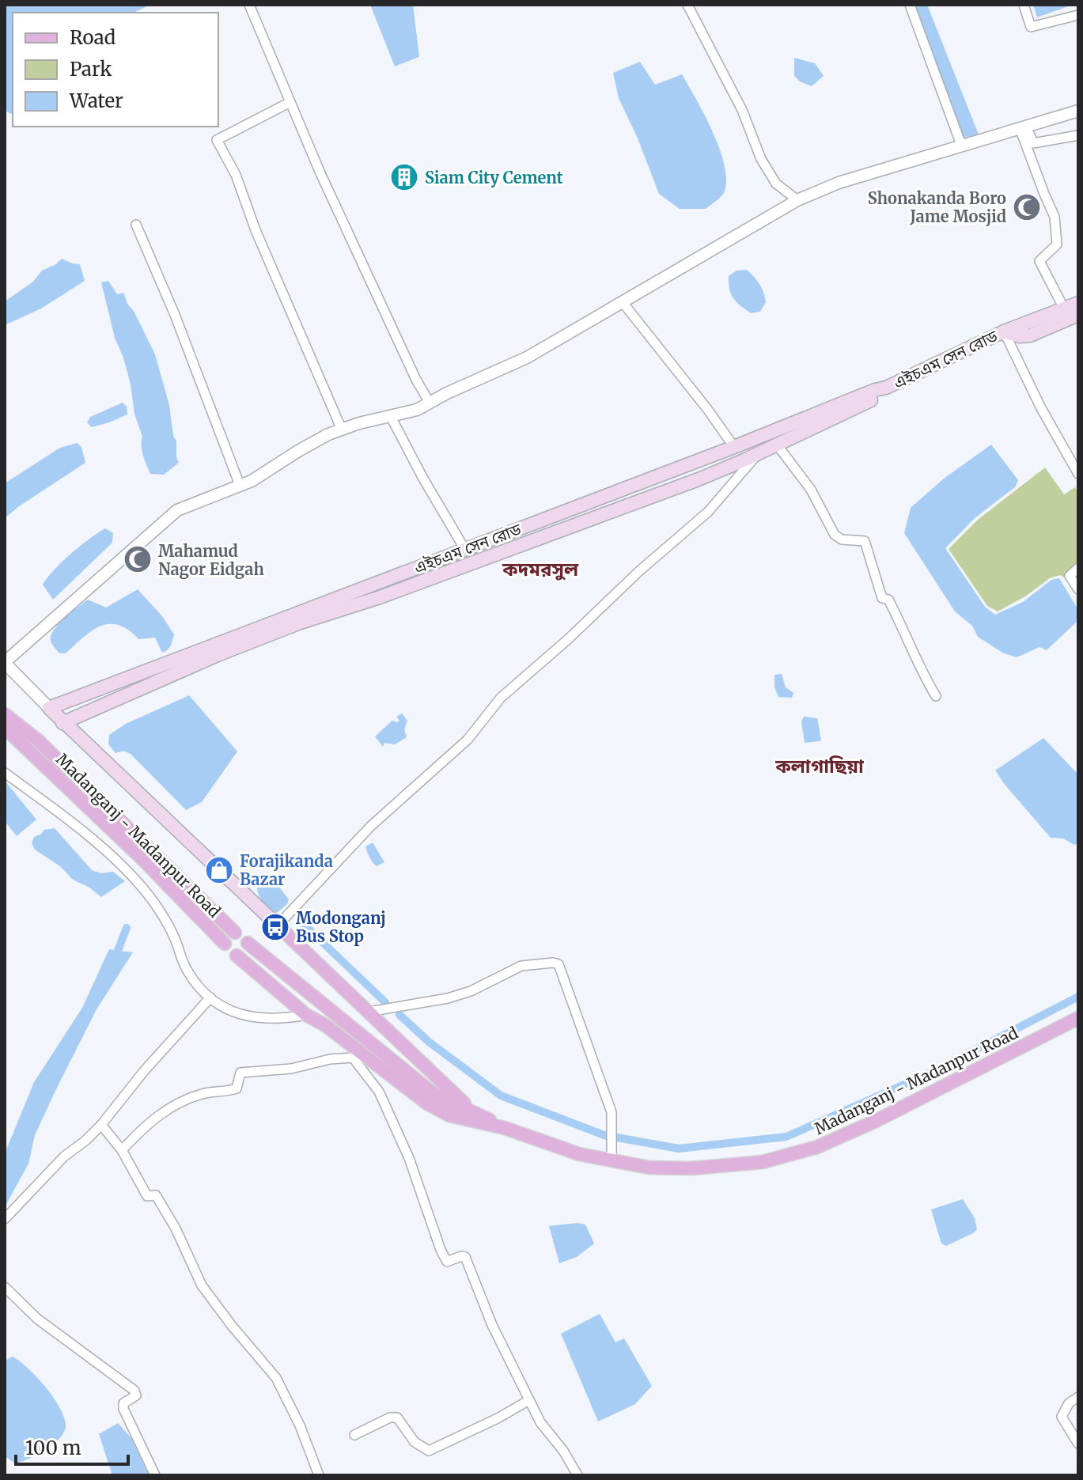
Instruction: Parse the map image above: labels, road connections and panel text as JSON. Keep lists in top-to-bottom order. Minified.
{"streets":{"main road":["এইচএম সেন রোড","Madanganj - Madanpur Road"]},"districts":["কদমরসুল","কলাগাছিয়া"],"places":{"building":["Siam City Cement"],"mosque":["Shonakanda Boro Jame Mosjid","Mahamud Nagor Eidgah"],"shop":["Forajikanda Bazar"],"bus stop":["Modonganj Bus Stop"]},"legend":["Road","Park","Water"],"scale_bar":"100 m"}
